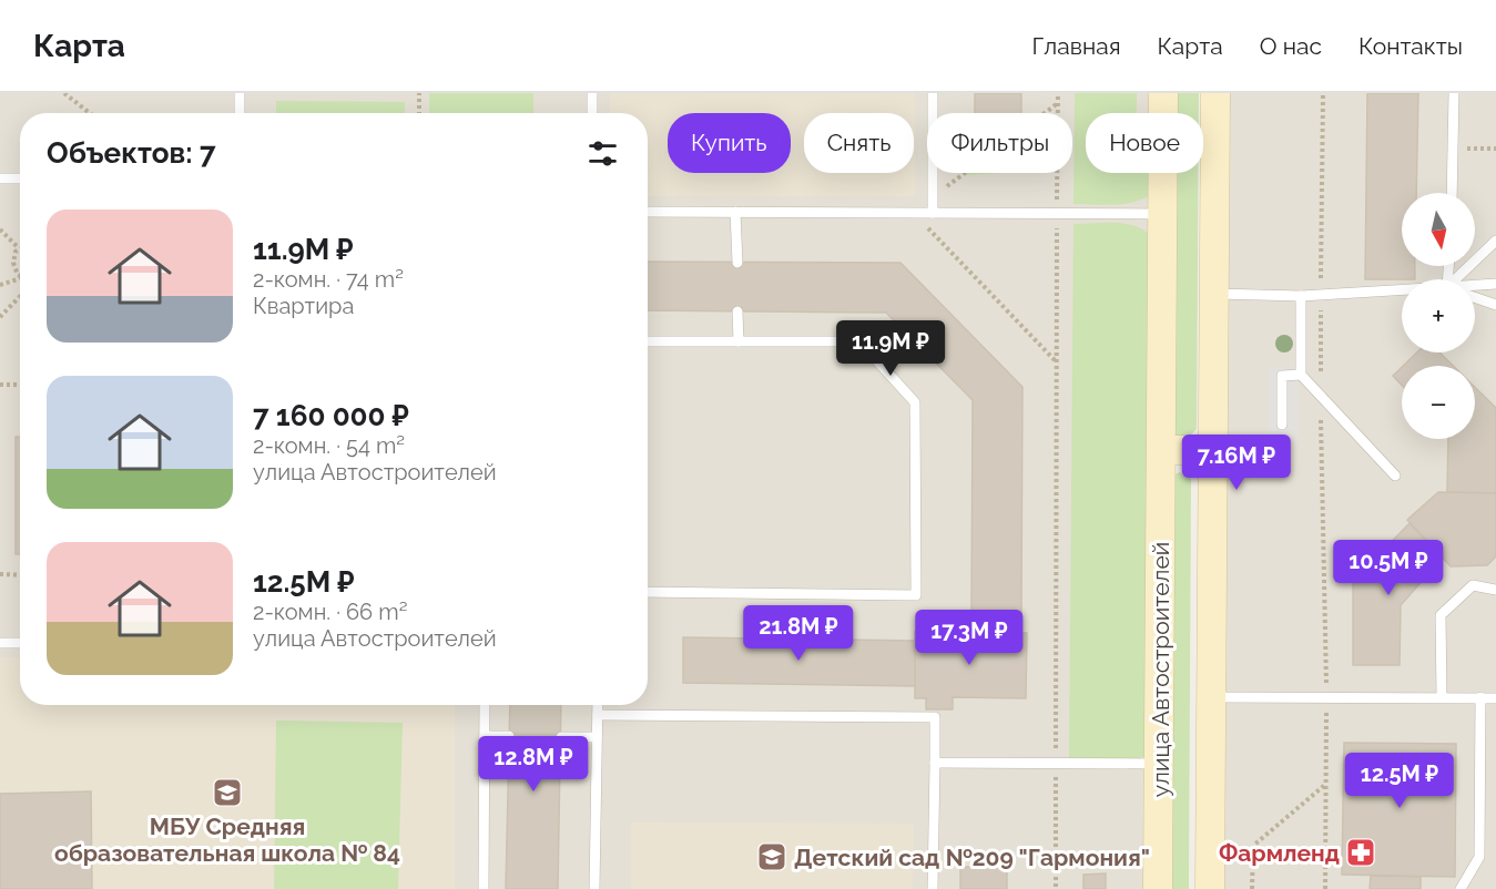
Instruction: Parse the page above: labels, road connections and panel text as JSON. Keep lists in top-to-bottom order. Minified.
{"streets":{"main road":["улица Автостроителей"]},"places":{"school or university":["МБУ Средняя образовательная школа № 84","Детский сад №209 \"Гармония\""],"pharmacy":["Фармленд"]},"north":"bottom","page":{"header":"Карта","nav":["Главная","Карта","О нас","Контакты"],"chip":["Купить","Снять","Фильтры","Новое"],"heading":"Объектов: 7","map_buttons":["+","−"],"list":[{"name":"11.9M ₽","note":"2-комн. · 74 m² · Квартира"},{"name":"7 160 000 ₽","note":"2-комн. · 54 m² · улица Автостроителей"},{"name":"12.5M ₽","note":"2-комн. · 66 m² · улица Автостроителей"}],"price":["11.9M ₽","7.16M ₽","10.5M ₽","21.8M ₽","17.3M ₽","12.8M ₽","12.5M ₽"]}}
